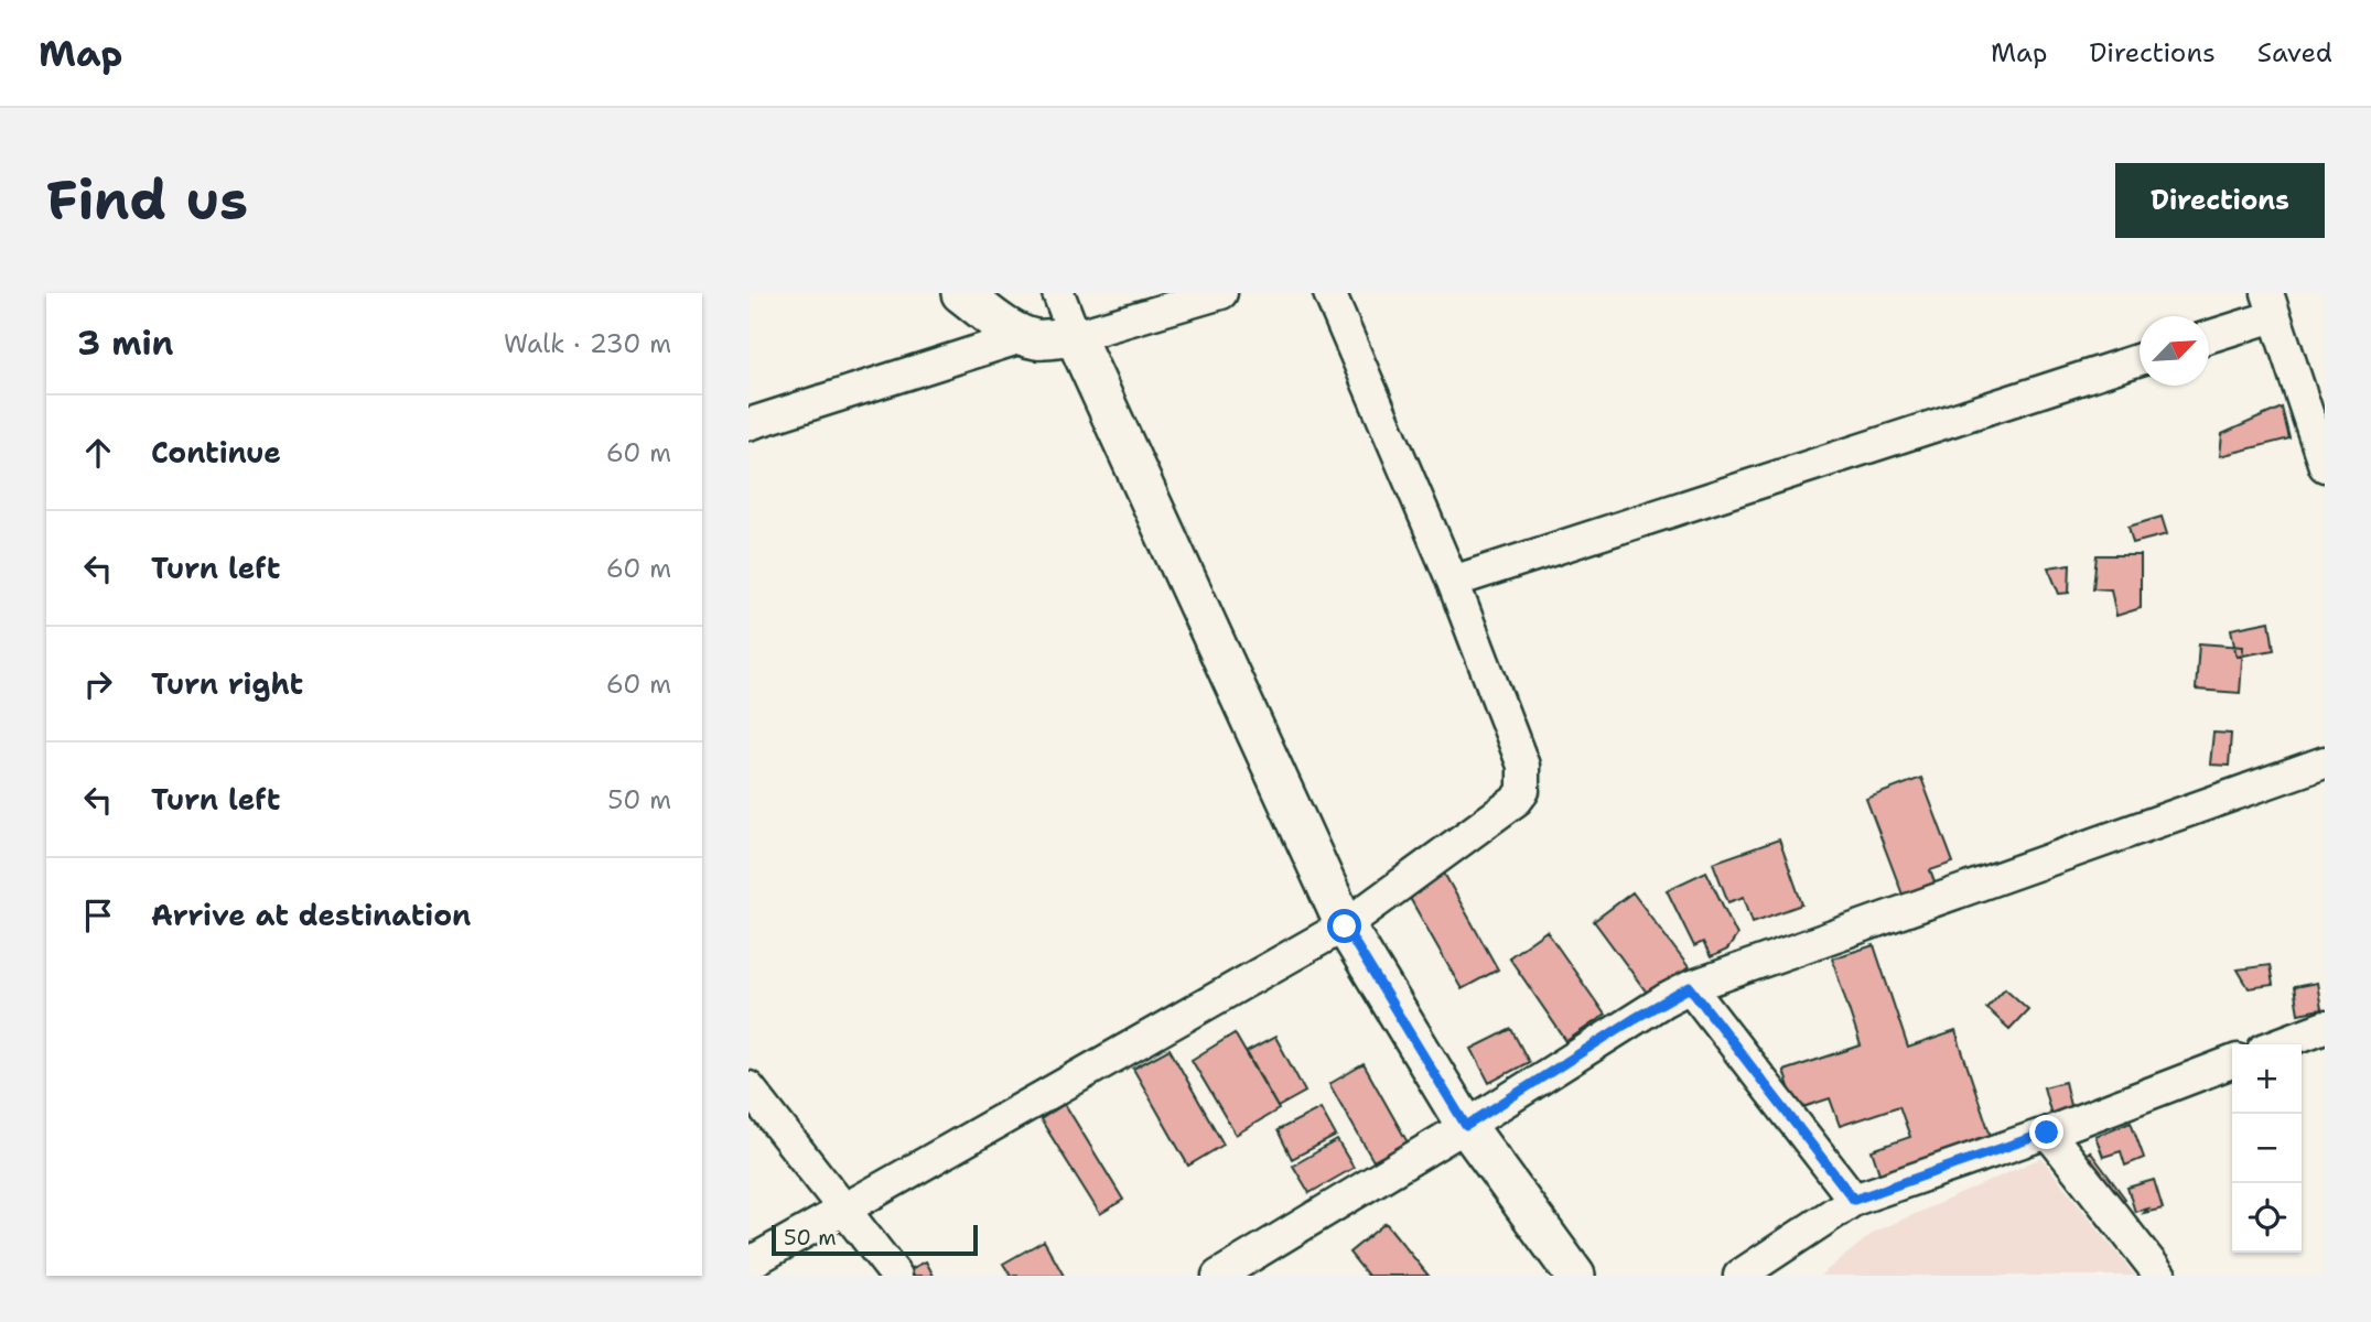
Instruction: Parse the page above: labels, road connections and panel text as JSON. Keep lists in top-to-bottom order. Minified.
{"scale_bar":"50 m","north":"top right","page":{"header":"Map","nav":["Map","Directions","Saved"],"buttons":"Directions","title":"Find us","heading":["3 min","Walk · 230 m"],"list":[["Continue","60 m"],["Turn left","60 m"],["Turn right","60 m"],["Turn left","50 m"],"Arrive at destination"],"map_buttons":["+","−"],"scale":"50 m"}}
